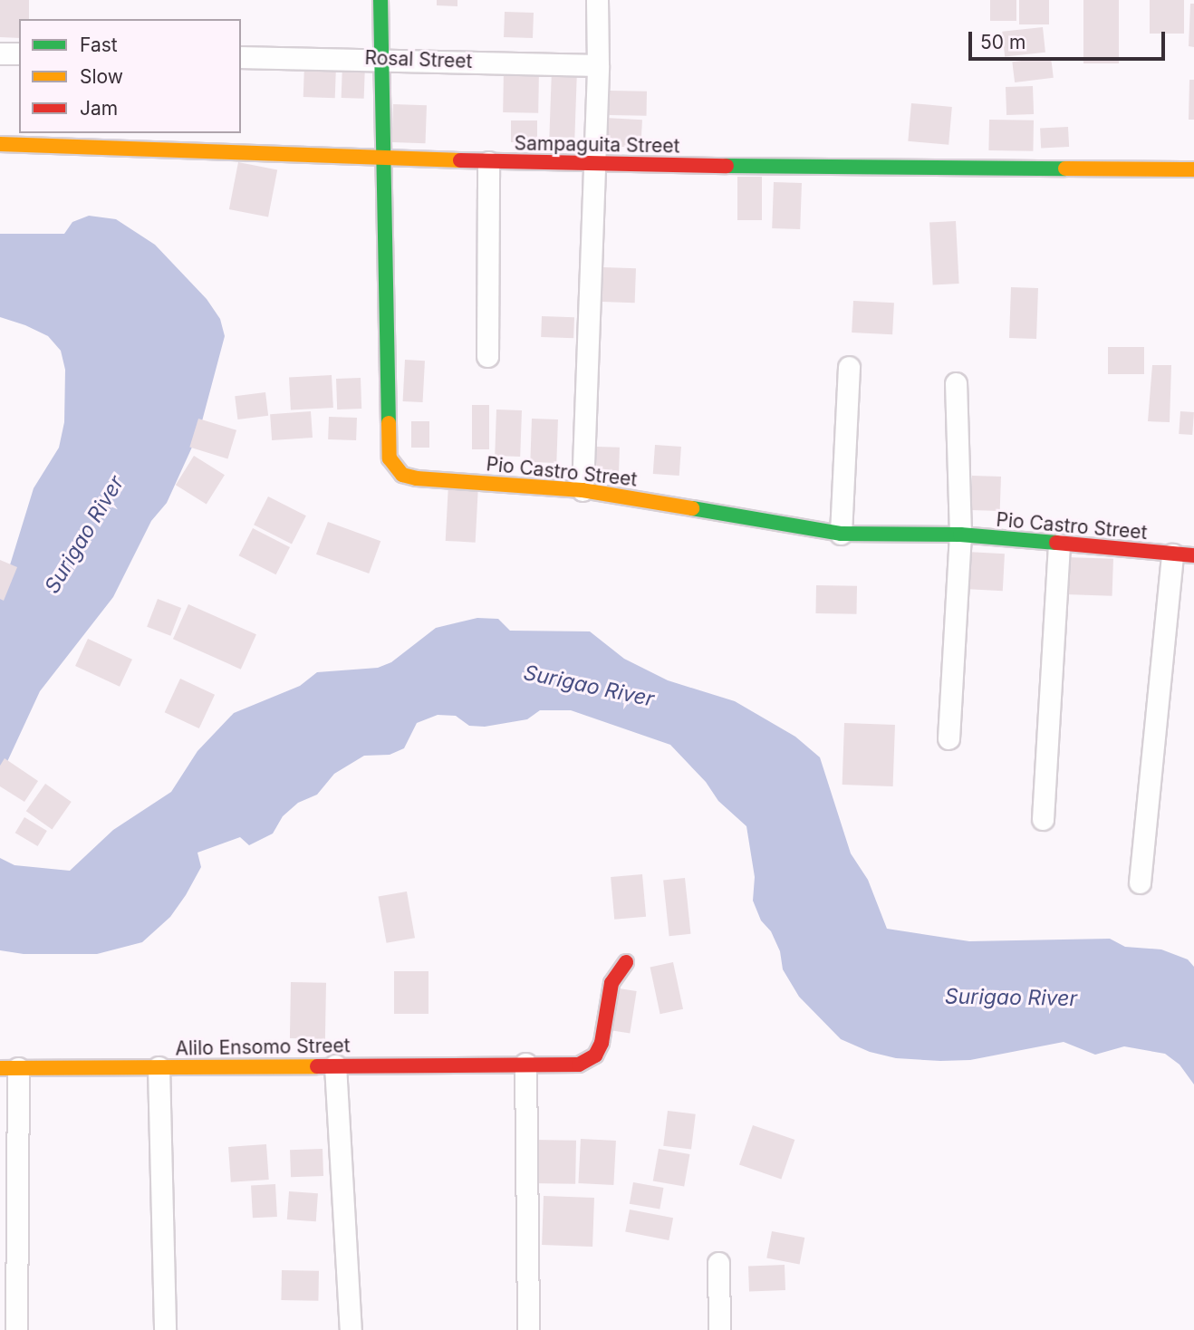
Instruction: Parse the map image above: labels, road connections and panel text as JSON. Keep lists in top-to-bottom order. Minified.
{"streets":{"street":["Rosal Street","Sampaguita Street","Pio Castro Street","Alilo Ensomo Street"]},"crossings":[["Rosal Street","Pio Castro Street"],["Sampaguita Street","Pio Castro Street"]],"water":["Surigao River"],"legend":["Fast","Slow","Jam"],"scale_bar":"50 m"}
